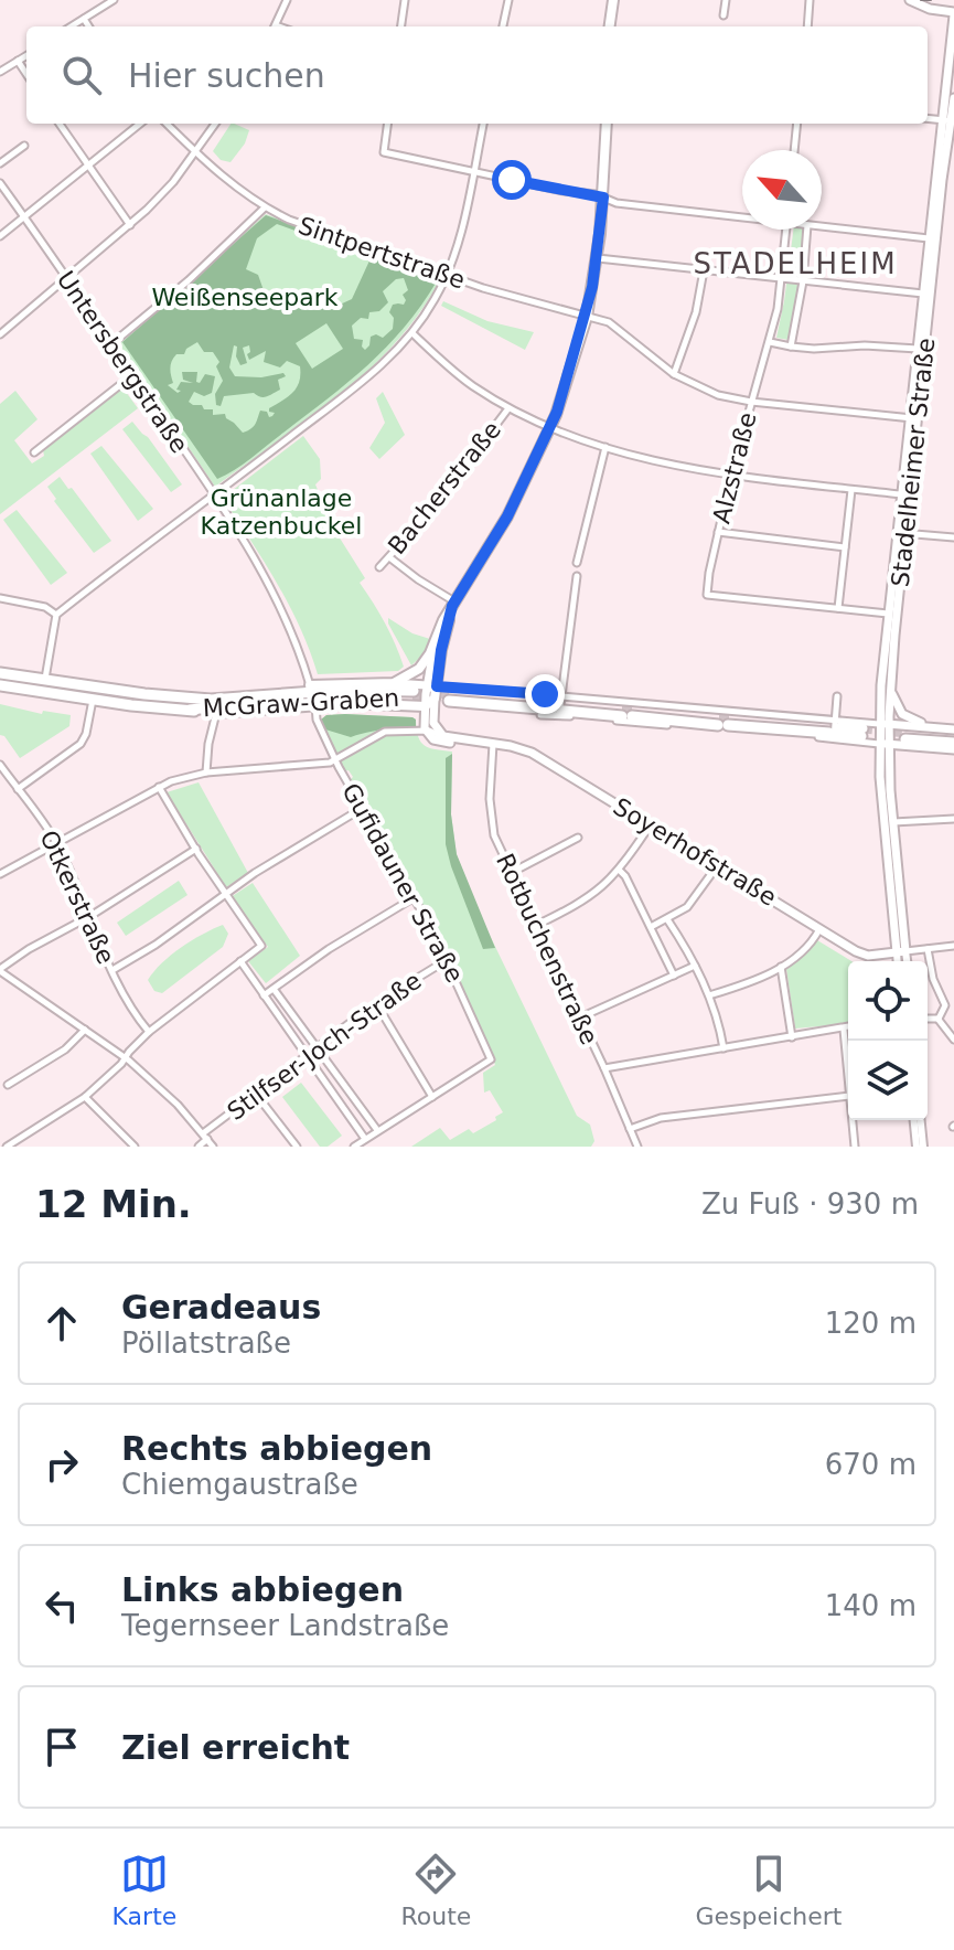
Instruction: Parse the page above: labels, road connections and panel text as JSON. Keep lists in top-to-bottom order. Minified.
{"streets":{"highway":["McGraw-Graben"],"main road":["Stadelheimer Straße","Soyerhofstraße"],"street":["Sintpertstraße","Untersbergstraße","Alzstraße","Bacherstraße","Gufidauner Straße","Otkerstraße","Rotbuchenstraße","Stilfser-Joch-Straße"]},"crossings":[["Sintpertstraße","Stadelheimer Straße"],["Sintpertstraße","Alzstraße"],["Soyerhofstraße","Rotbuchenstraße"],["Gufidauner Straße","Stilfser-Joch-Straße"]],"districts":["STADELHEIM"],"parks":["Weißenseepark","Grünanlage Katzenbuckel"],"north":"top left","page":{"search":"Hier suchen","heading":["12 Min.","Zu Fuß · 930 m"],"list":[["Geradeaus","Pöllatstraße","120 m"],["Rechts abbiegen","Chiemgaustraße","670 m"],["Links abbiegen","Tegernseer Landstraße","140 m"],"Ziel erreicht"],"nav":["Karte","Route","Gespeichert"]}}
